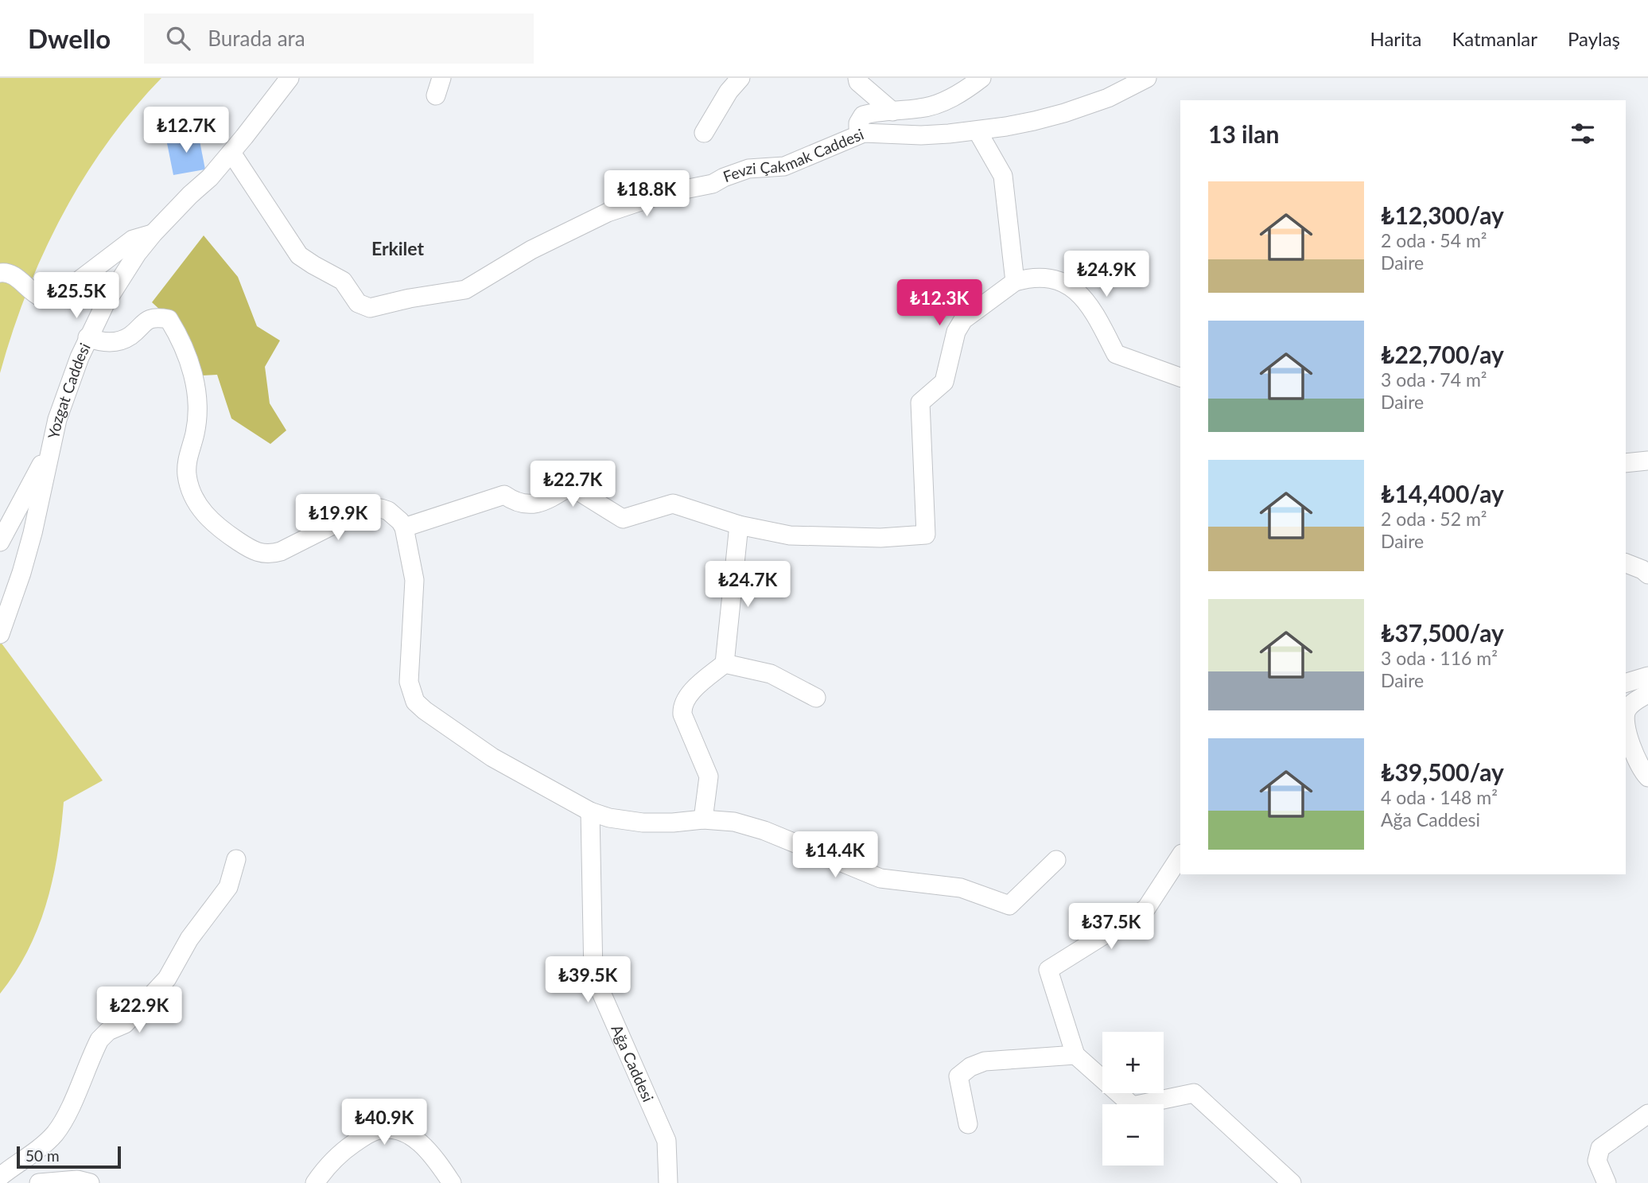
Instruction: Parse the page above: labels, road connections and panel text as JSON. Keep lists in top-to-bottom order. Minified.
{"streets":{"street":["Fevzi Çakmak Caddesi","Yozgat Caddesi","Ağa Caddesi"]},"crossings":[["Fevzi Çakmak Caddesi","Yozgat Caddesi"]],"districts":["Erkilet"],"scale_bar":"50 m","page":{"header":"Dwello","search":"Burada ara","nav":["Harita","Katmanlar","Paylaş"],"heading":"13 ilan","price":["₺12.7K","₺18.8K","₺24.9K","₺25.5K","₺12.3K","₺22.7K","₺19.9K","₺24.7K","₺14.4K","₺37.5K","₺39.5K","₺22.9K","₺40.9K"],"list":[{"name":"₺12,300/ay","note":"2 oda · 54 m² · Daire"},{"name":"₺22,700/ay","note":"3 oda · 74 m² · Daire"},{"name":"₺14,400/ay","note":"2 oda · 52 m² · Daire"},{"name":"₺37,500/ay","note":"3 oda · 116 m² · Daire"},{"name":"₺39,500/ay","note":"4 oda · 148 m² · Ağa Caddesi"}],"map_buttons":["+","−"],"scale":"50 m"}}
